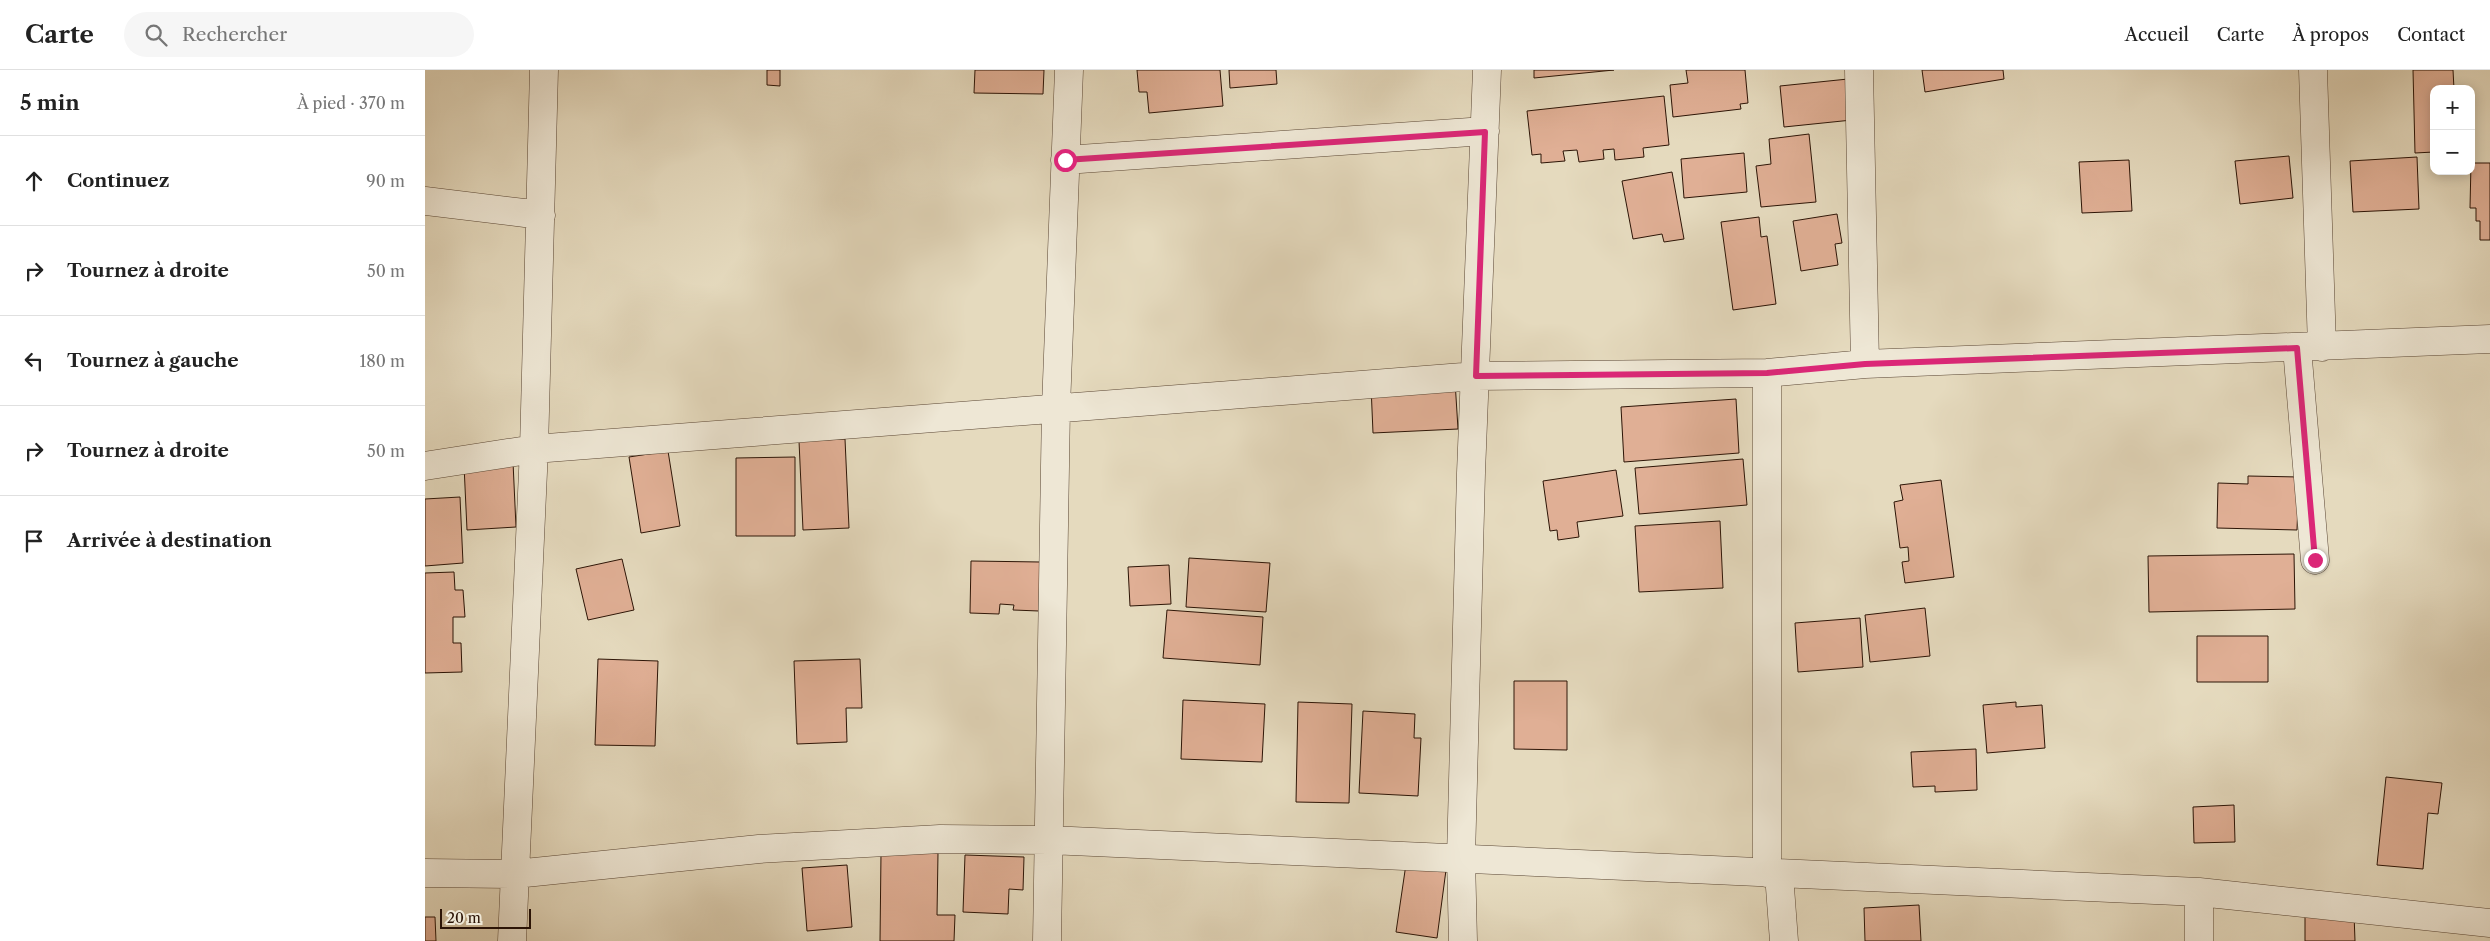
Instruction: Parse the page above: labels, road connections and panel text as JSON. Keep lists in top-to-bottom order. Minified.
{"scale_bar":"20 m","page":{"header":"Carte","search":"Rechercher","nav":["Accueil","Carte","À propos","Contact"],"heading":["5 min","À pied · 370 m"],"map_buttons":["+","−"],"list":[["Continuez","90 m"],["Tournez à droite","50 m"],["Tournez à gauche","180 m"],["Tournez à droite","50 m"],"Arrivée à destination"],"scale":"20 m"}}
